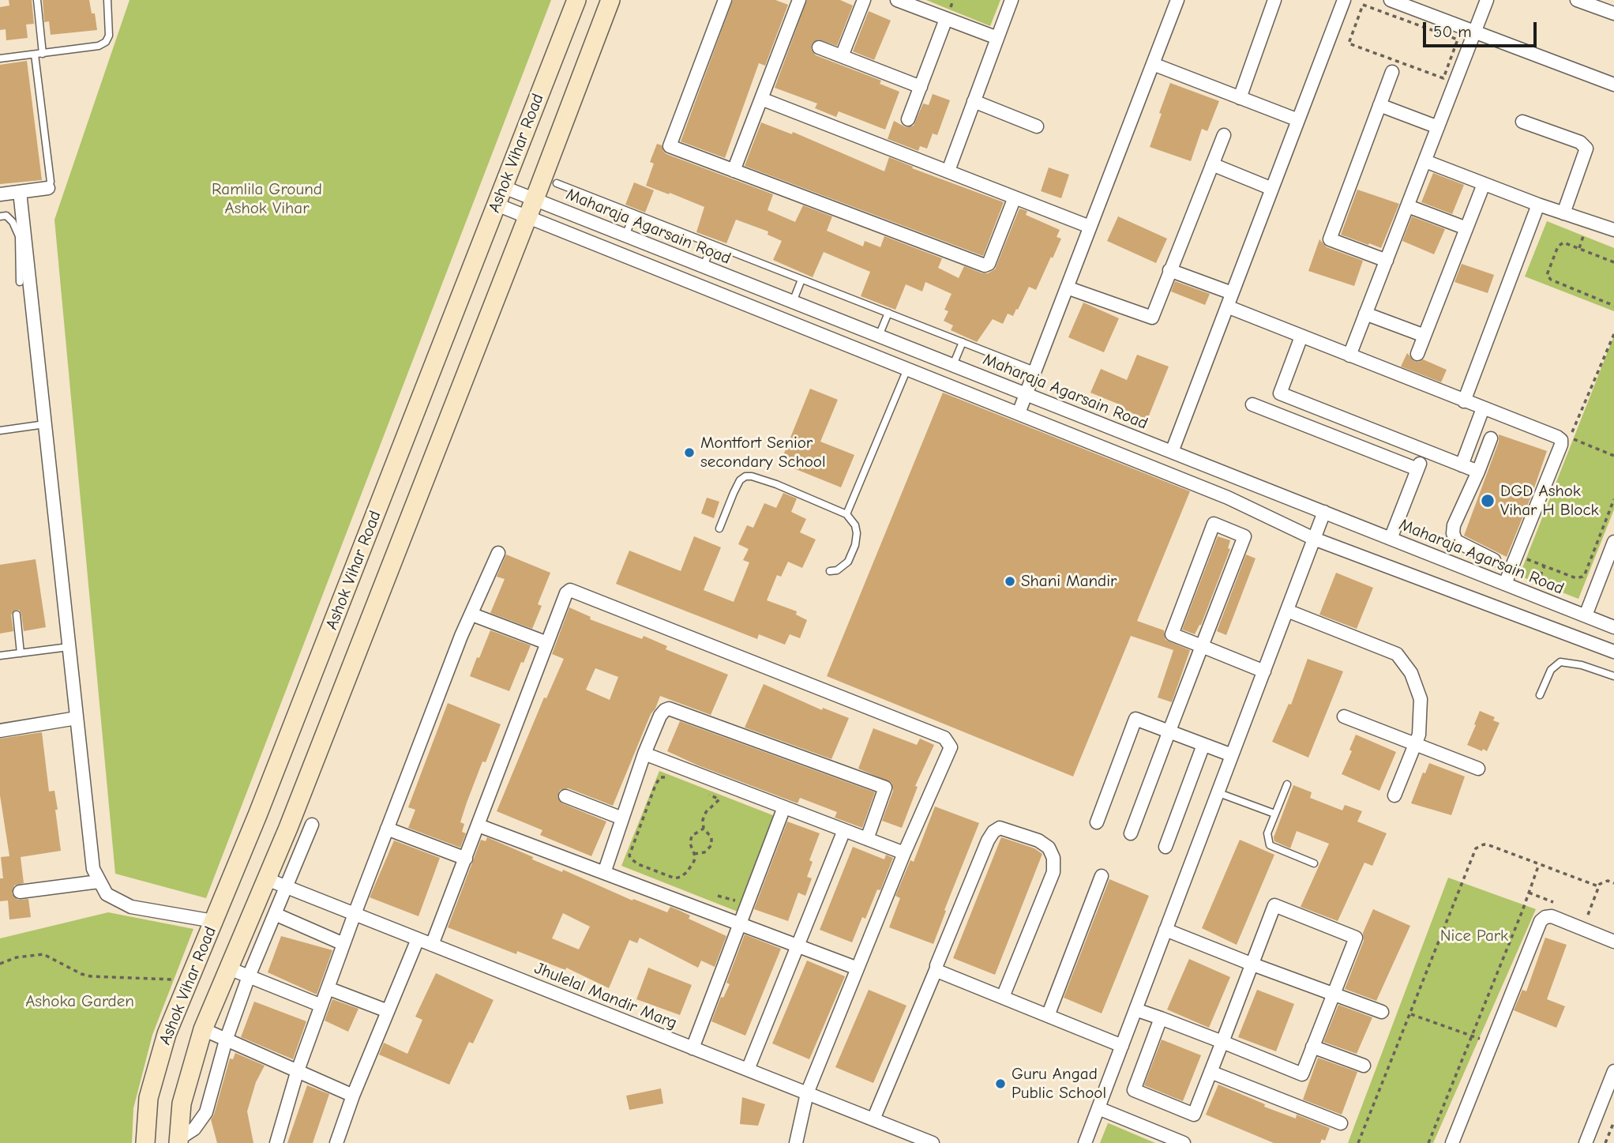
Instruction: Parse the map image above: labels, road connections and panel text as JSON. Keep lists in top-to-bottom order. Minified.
{"streets":{"main road":["Ashok Vihar Road"],"street":["Maharaja Agarsain Road","Jhulelal Mandir Marg"]},"crossings":[["Ashok Vihar Road","Maharaja Agarsain Road"],["Ashok Vihar Road","Jhulelal Mandir Marg"]],"parks":["Ramlila Ground Ashok Vihar","Nice Park","Ashoka Garden"],"places":["Montfort Senior secondary School","DGD Ashok Vihar H Block","Shani Mandir","Guru Angad Public School"],"scale_bar":"50 m"}
